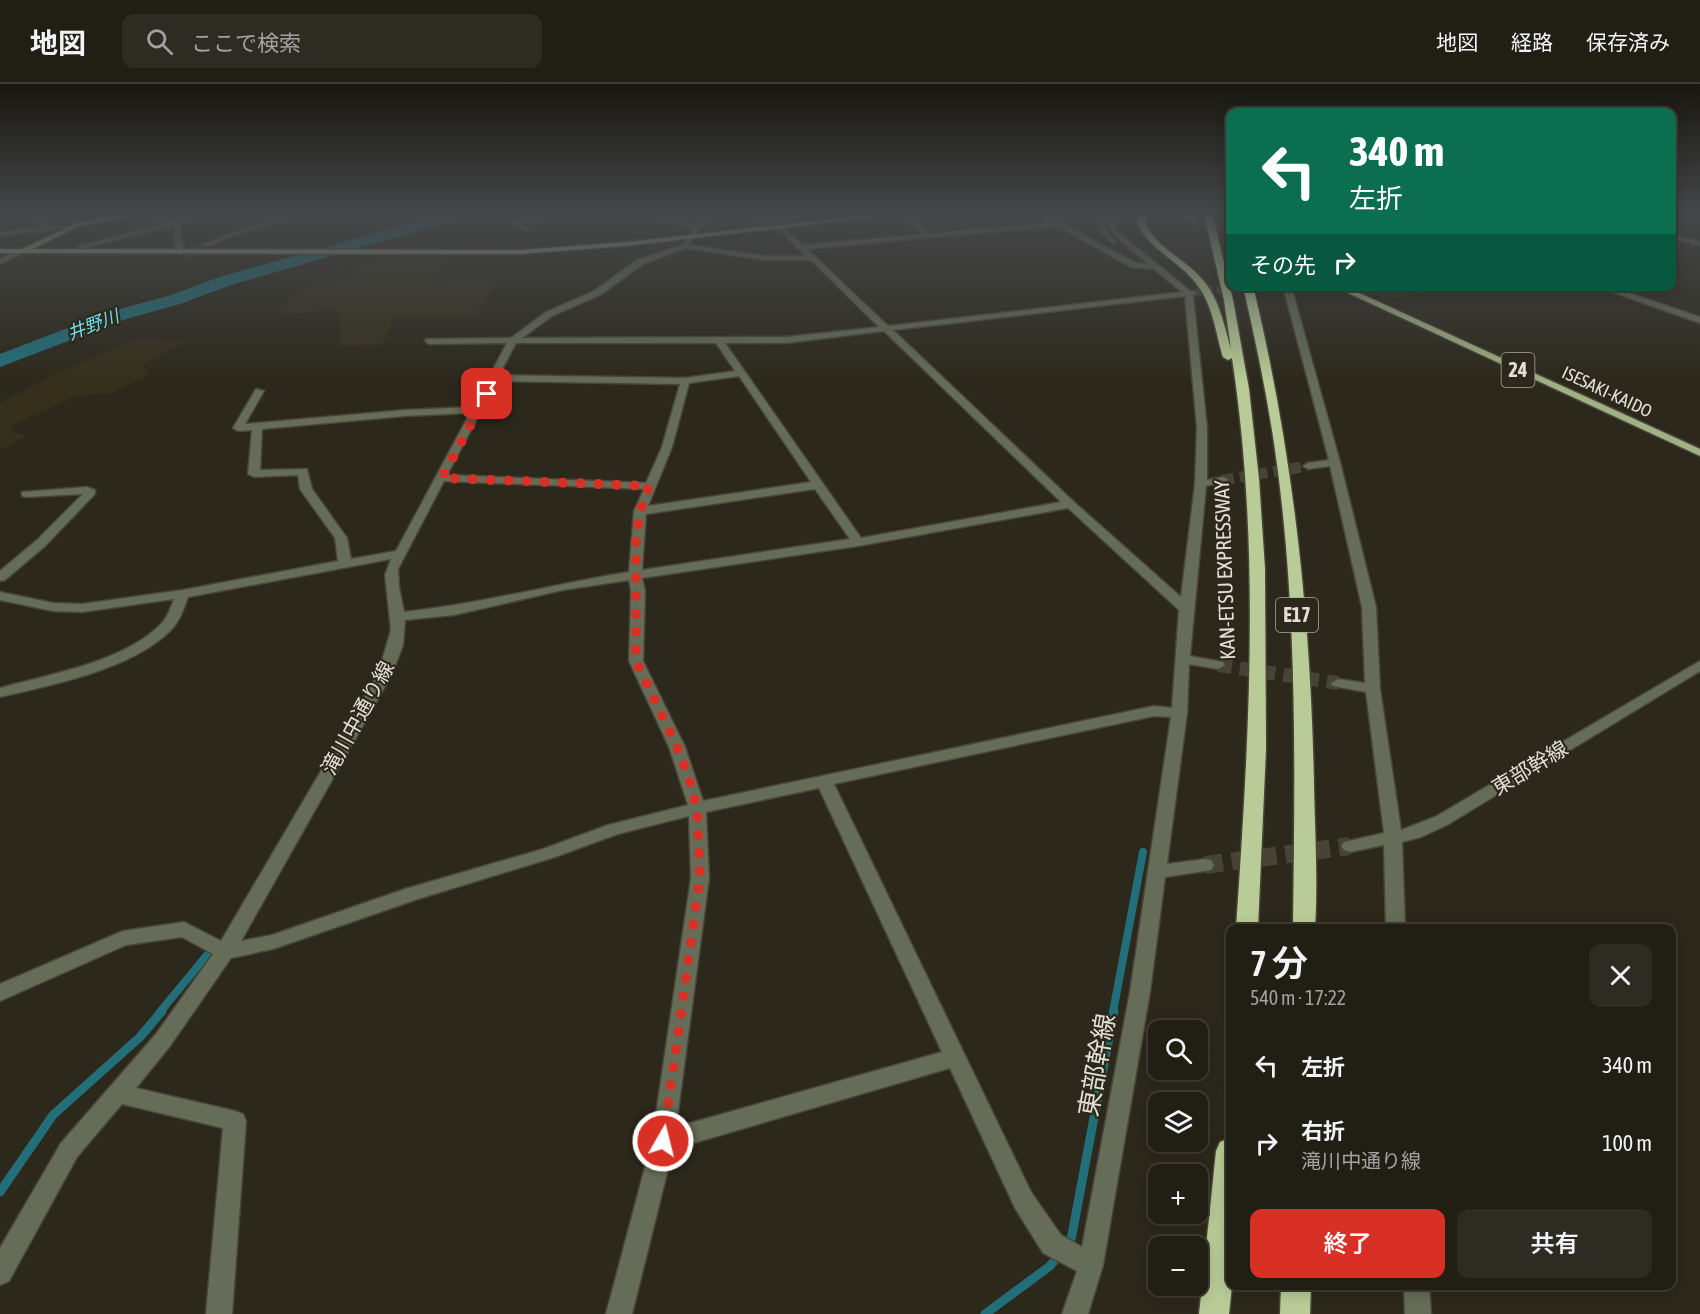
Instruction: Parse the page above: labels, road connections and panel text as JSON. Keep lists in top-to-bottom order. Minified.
{"streets":{"highway":["KAN-ETSU EXPRESSWAY","E17"],"main road":["24","ISESAKI-KAIDO"],"street":["滝川中通り線","東部幹線"]},"water":["井野川"],"page":{"header":"地図","search":"ここで検索","nav":["地図","経路","保存済み"],"turn":["340 m","左折"],"then":"その先","heading":["7 分","540 m · 17:22"],"map_buttons":["+","−"],"list":[{"name":"左折","value":"340 m"},{"name":"右折","note":"滝川中通り線","value":"100 m"}],"buttons":["終了","共有"]}}
